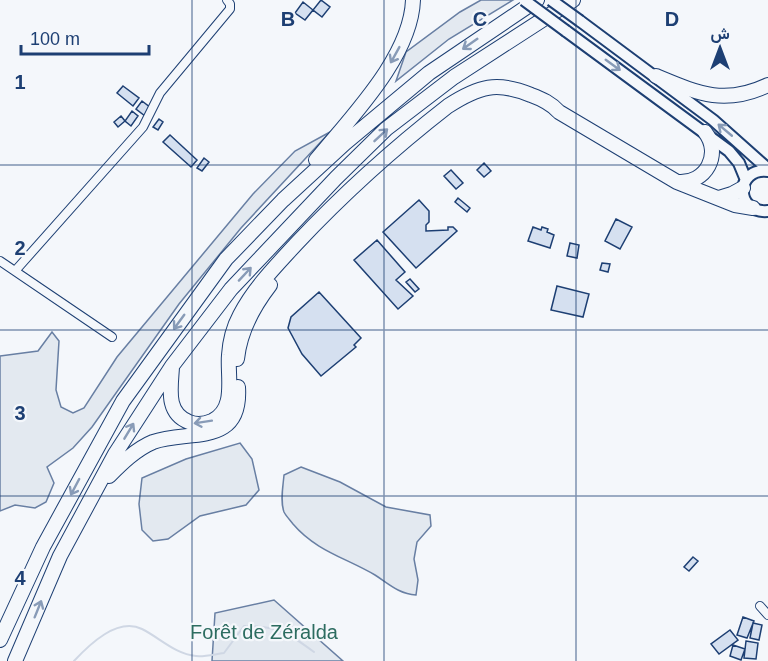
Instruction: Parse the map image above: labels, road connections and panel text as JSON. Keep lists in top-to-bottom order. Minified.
{"parks":["Forêt de Zéralda"],"scale_bar":"100 m","north":"top","grid":{"columns":["B","C","D"],"rows":["1","2","3","4"]}}
